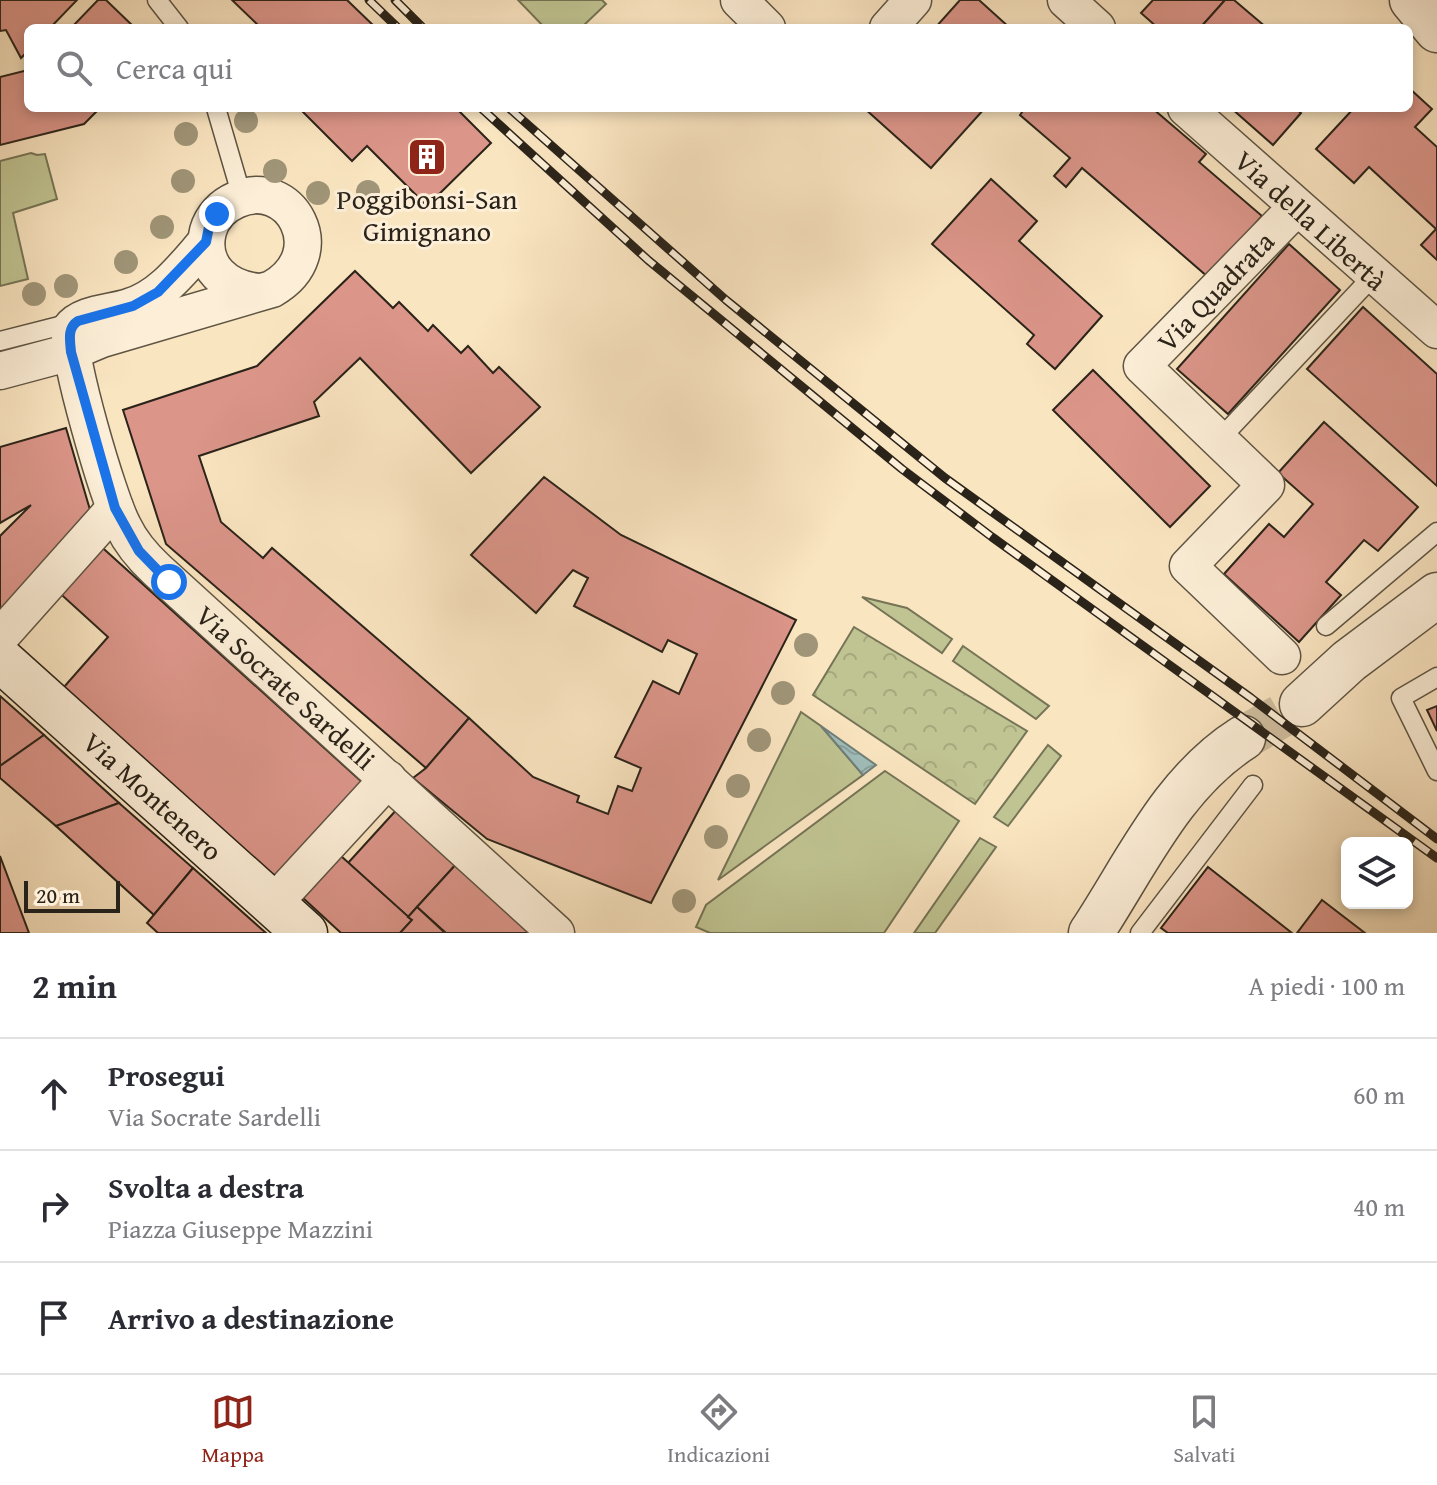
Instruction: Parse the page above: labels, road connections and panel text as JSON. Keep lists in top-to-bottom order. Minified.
{"streets":{"street":["Via della Libertà","Via Quadrata","Via Socrate Sardelli","Via Montenero"]},"crossings":[["Via della Libertà","Via Quadrata"]],"places":{"building":["Poggibonsi-San Gimignano"]},"scale_bar":"20 m","page":{"search":"Cerca qui","scale":"20 m","heading":["2 min","A piedi · 100 m"],"list":[["Prosegui","Via Socrate Sardelli","60 m"],["Svolta a destra","Piazza Giuseppe Mazzini","40 m"],"Arrivo a destinazione"],"nav":["Mappa","Indicazioni","Salvati"]}}
